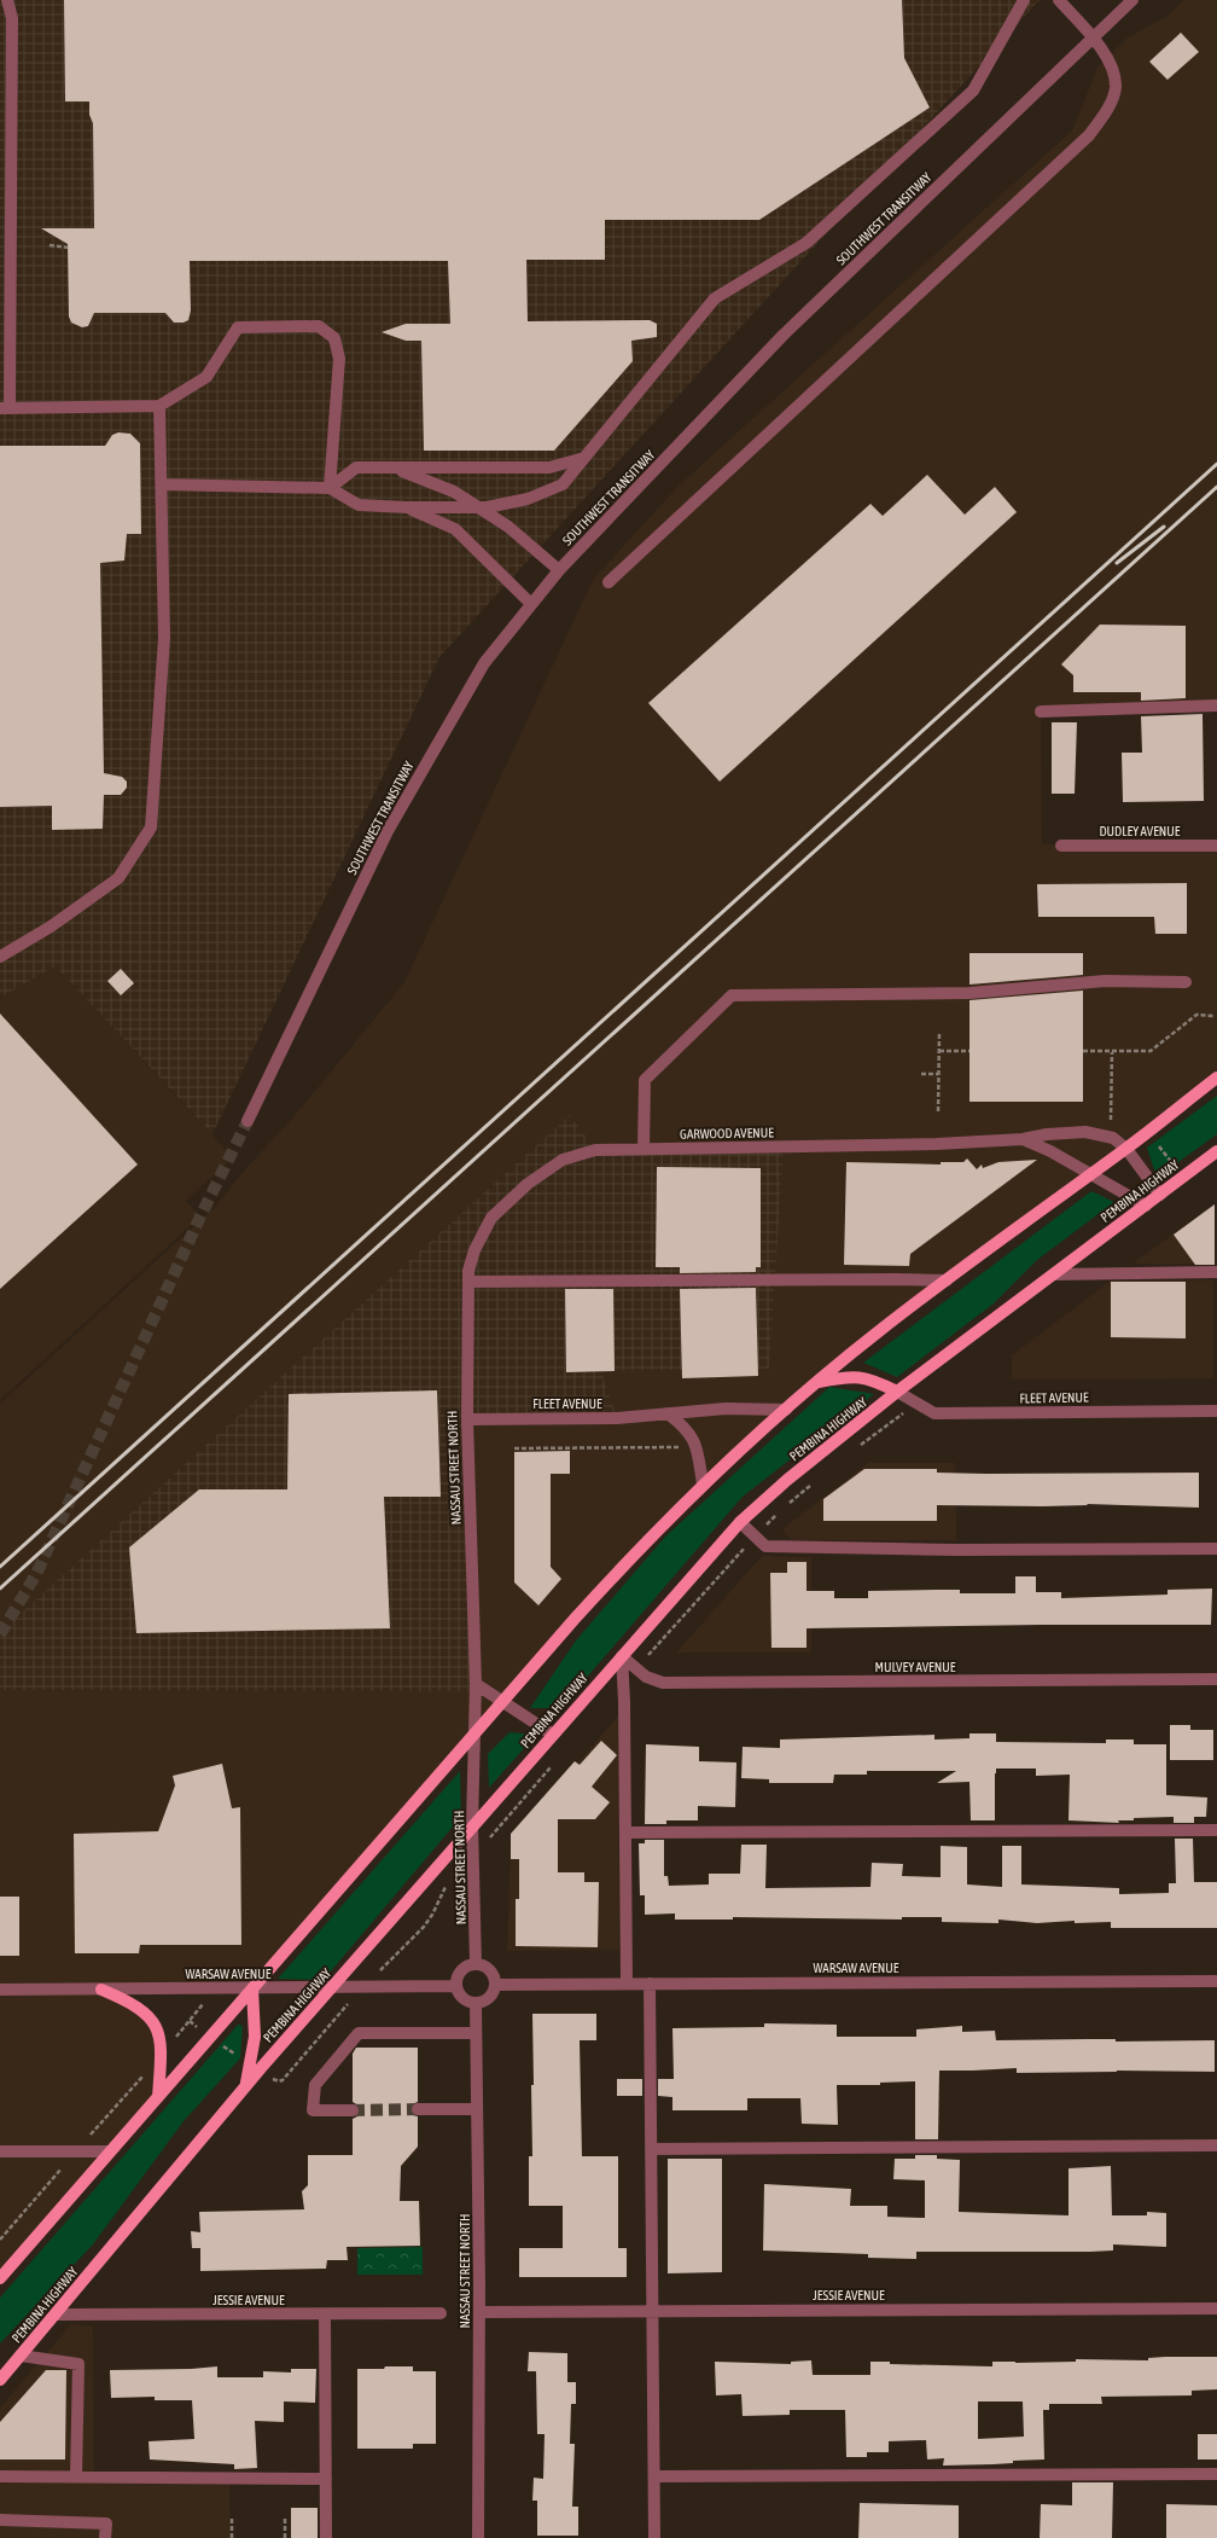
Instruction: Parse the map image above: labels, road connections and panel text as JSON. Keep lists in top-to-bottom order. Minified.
{"streets":{"main road":["PEMBINA HIGHWAY"],"street":["SOUTHWEST TRANSITWAY","DUDLEY AVENUE","GARWOOD AVENUE","FLEET AVENUE","NASSAU STREET NORTH","MULVEY AVENUE","WARSAW AVENUE","JESSIE AVENUE"]},"crossings":[["GARWOOD AVENUE","PEMBINA HIGHWAY"],["GARWOOD AVENUE","NASSAU STREET NORTH"],["PEMBINA HIGHWAY","FLEET AVENUE"],["PEMBINA HIGHWAY","NASSAU STREET NORTH"],["PEMBINA HIGHWAY","MULVEY AVENUE"],["PEMBINA HIGHWAY","WARSAW AVENUE"],["PEMBINA HIGHWAY","JESSIE AVENUE"],["FLEET AVENUE","NASSAU STREET NORTH"],["NASSAU STREET NORTH","WARSAW AVENUE"],["NASSAU STREET NORTH","JESSIE AVENUE"]]}
